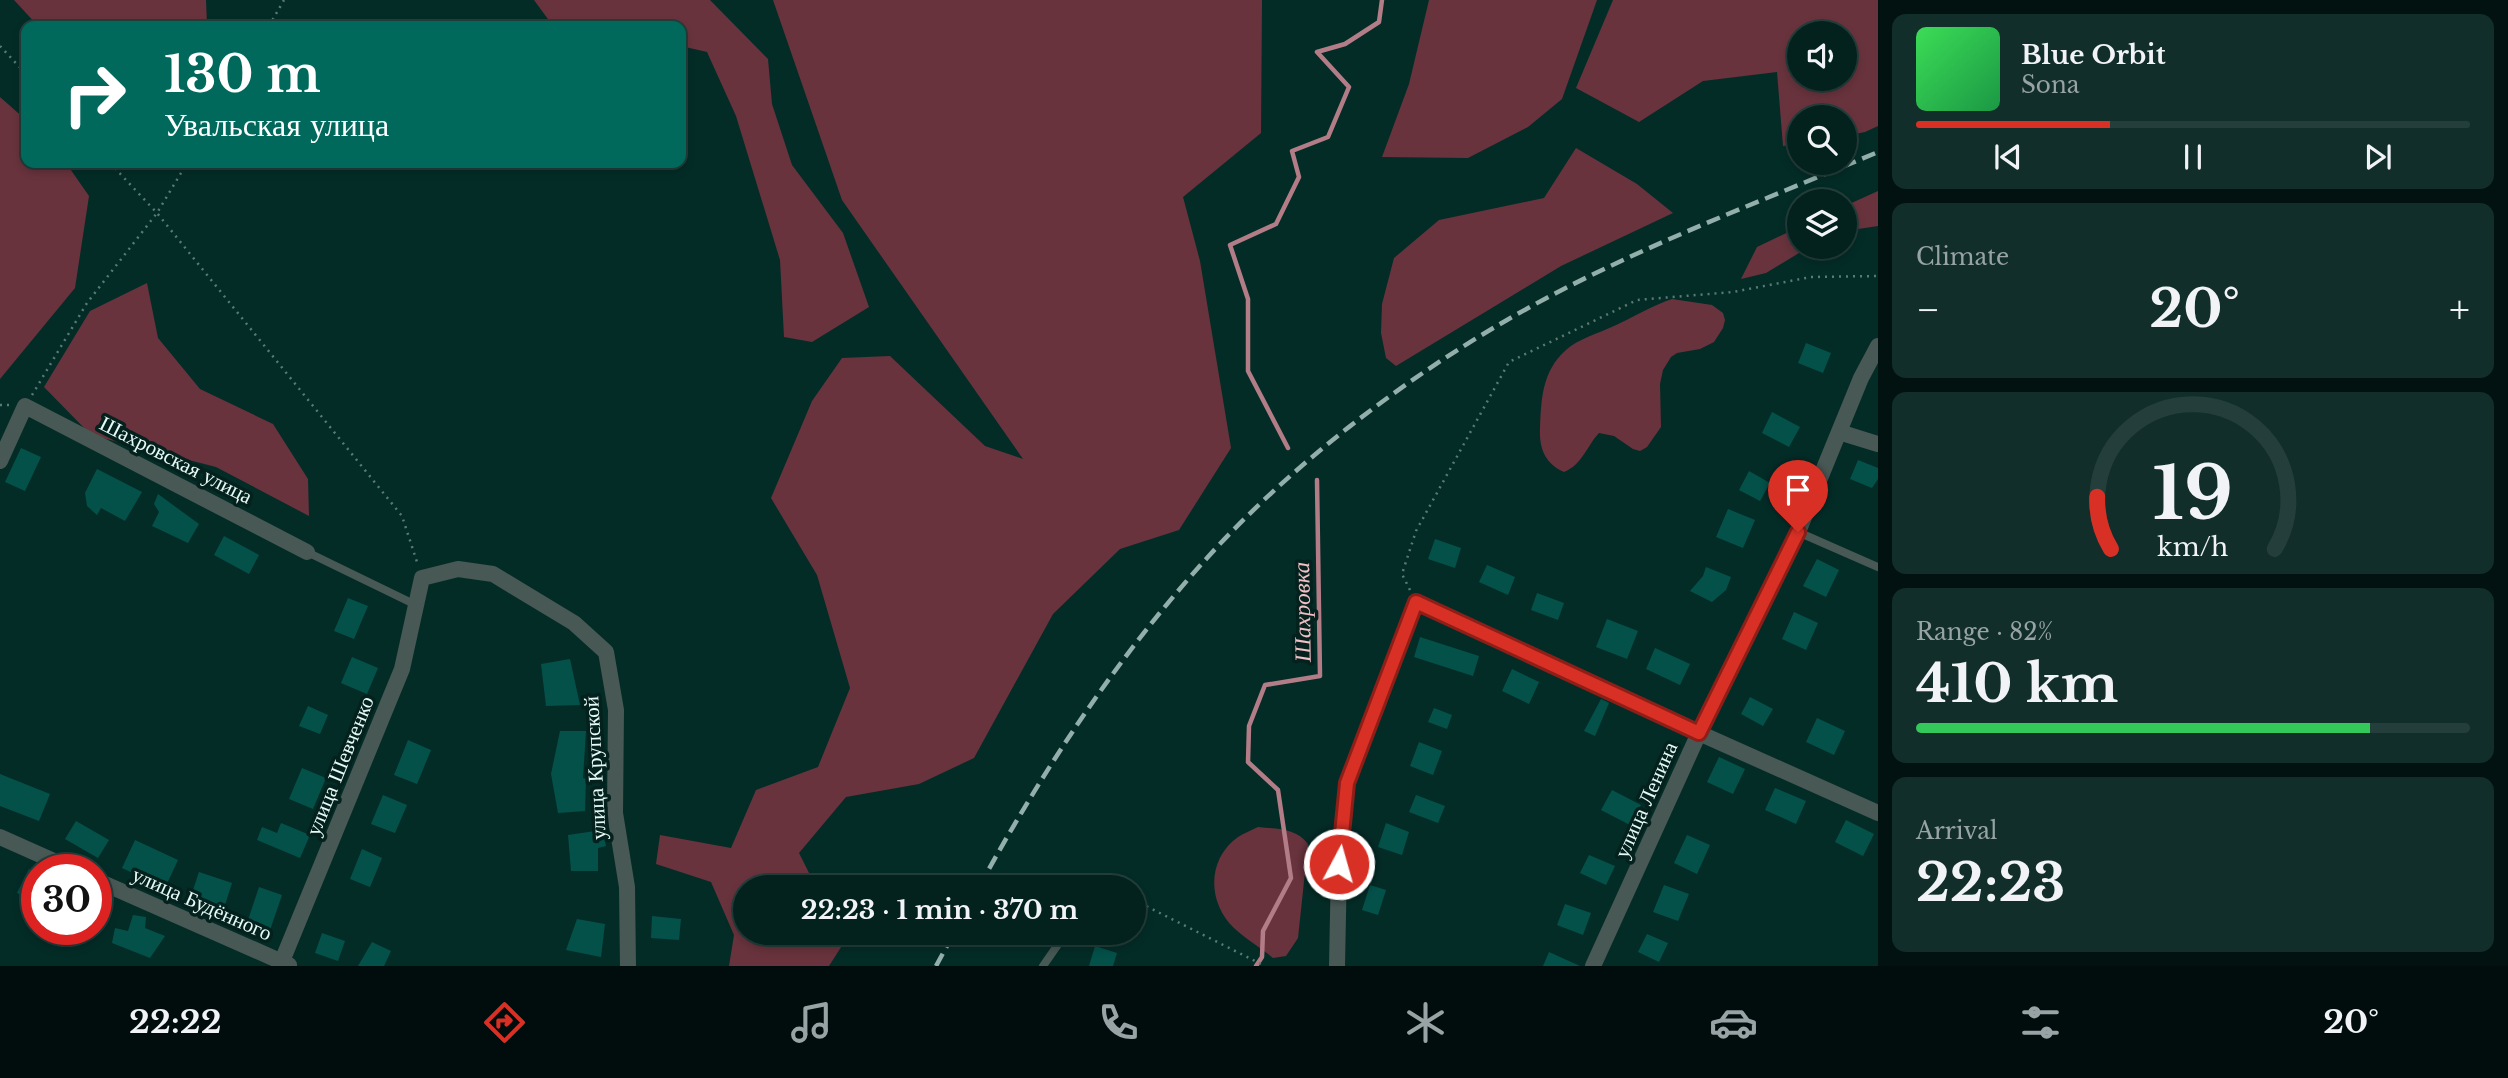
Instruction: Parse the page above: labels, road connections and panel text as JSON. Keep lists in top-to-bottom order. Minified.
{"streets":{"street":["Шахровская улица","улица Шевченко","улица Крупской","улица Ленина","улица Будённого"]},"crossings":[["улица Шевченко","улица Крупской"],["улица Шевченко","улица Будённого"]],"water":["Шахровка"],"page":{"turn":["130 m","Увальская улица"],"song":["Blue Orbit","Sona"],"tile":["Climate",["Range · 82%","410 km"],["Arrival","22:23"]],"heat":["−","20°","+"],"limit":"30","trip":"22:23 · 1 min · 370 m","tabs":["22:22","20°"],"gauge":["19","km/h"]}}
